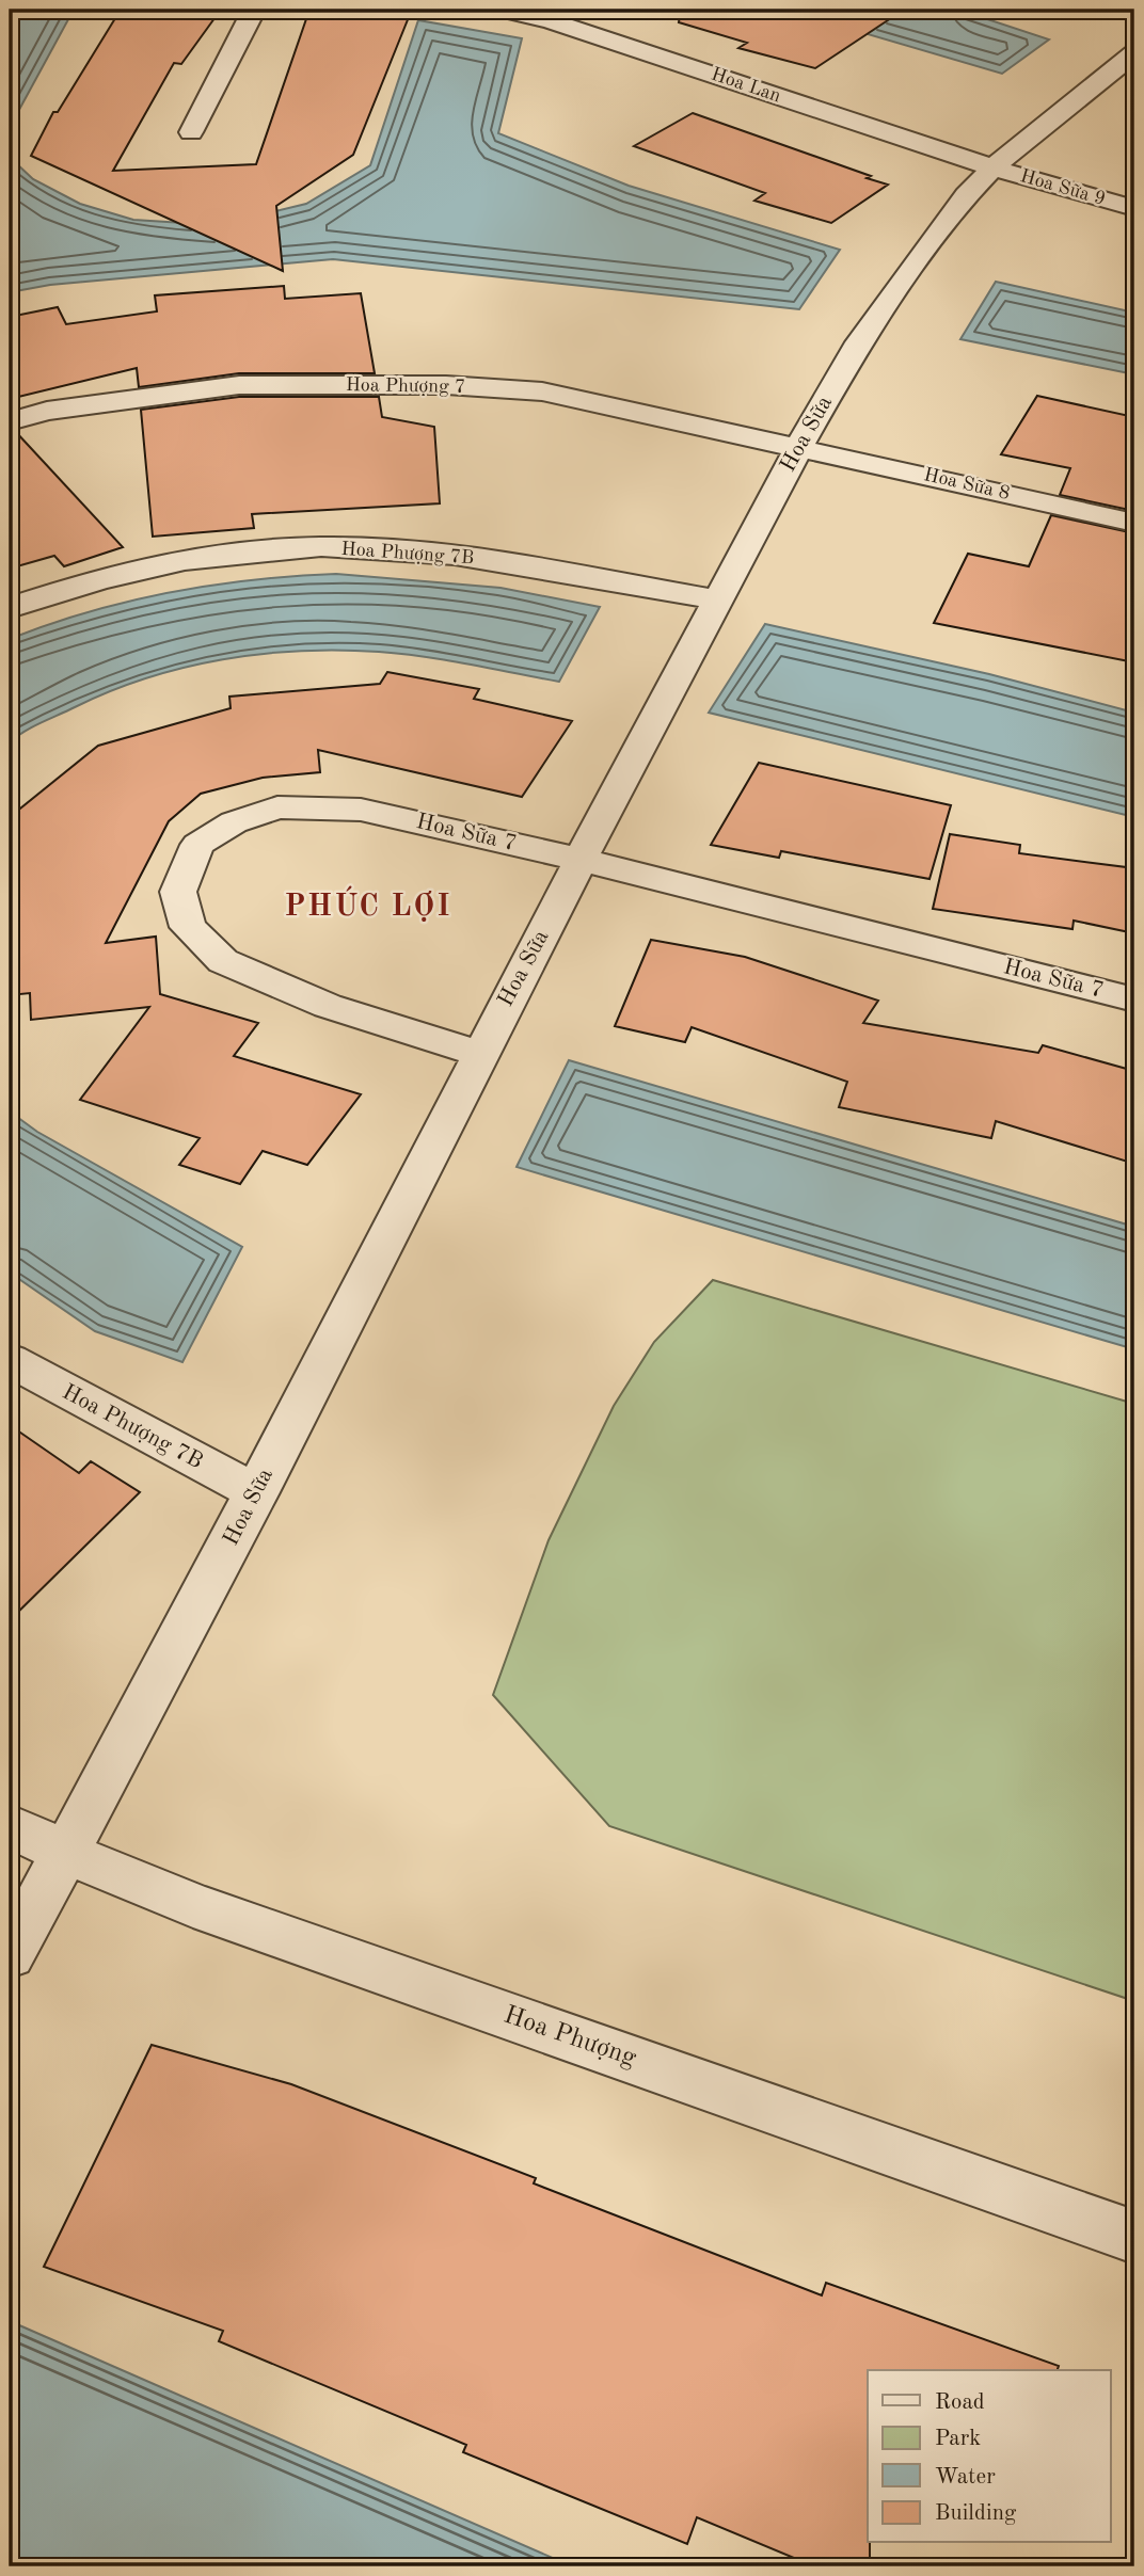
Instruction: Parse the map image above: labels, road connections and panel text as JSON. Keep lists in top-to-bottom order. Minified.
{"streets":{"street":["Hoa Lan","Hoa Sữa 9","Hoa Phượng 7","Hoa Sữa","Hoa Sữa 8","Hoa Phượng 7B","Hoa Sữa 7","Hoa Phượng"]},"crossings":[["Hoa Lan","Hoa Sữa 9"],["Hoa Lan","Hoa Sữa"],["Hoa Sữa 9","Hoa Sữa"],["Hoa Phượng 7","Hoa Sữa"],["Hoa Phượng 7","Hoa Sữa 8"],["Hoa Sữa","Hoa Sữa 8"],["Hoa Sữa","Hoa Phượng 7B"],["Hoa Sữa","Hoa Sữa 7"],["Hoa Sữa","Hoa Phượng"]],"districts":["PHÚC LỢI"],"legend":["Road","Park","Water","Building"]}
